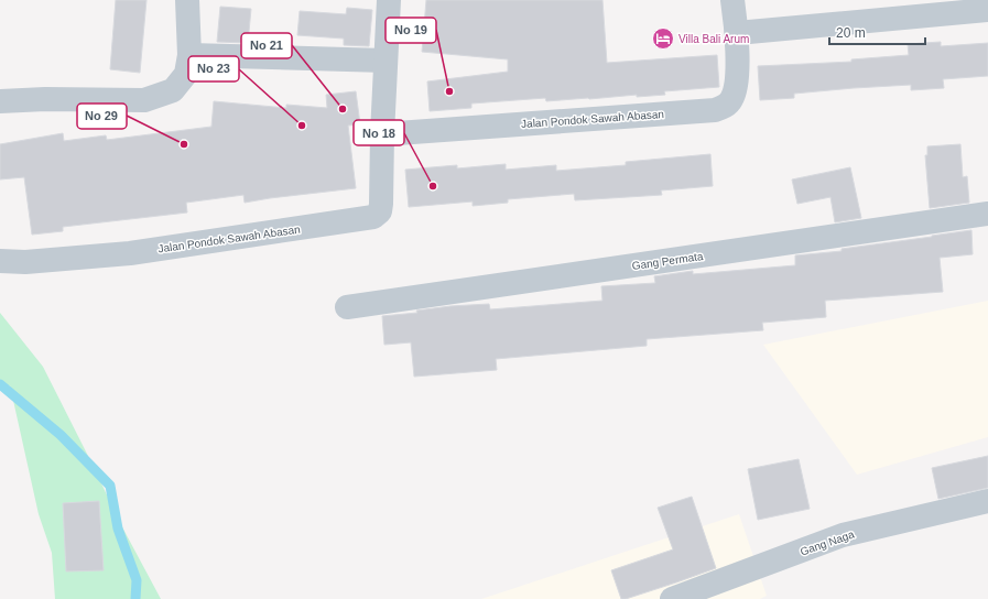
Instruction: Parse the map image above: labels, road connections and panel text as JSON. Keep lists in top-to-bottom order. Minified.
{"streets":{"street":["Jalan Pondok Sawah Abasan","Gang Permata","Gang Naga"]},"places":{"hotel":["Villa Bali Arum"],"other":["No 19","No 21","No 23","No 29","No 18"]},"scale_bar":"20 m"}
